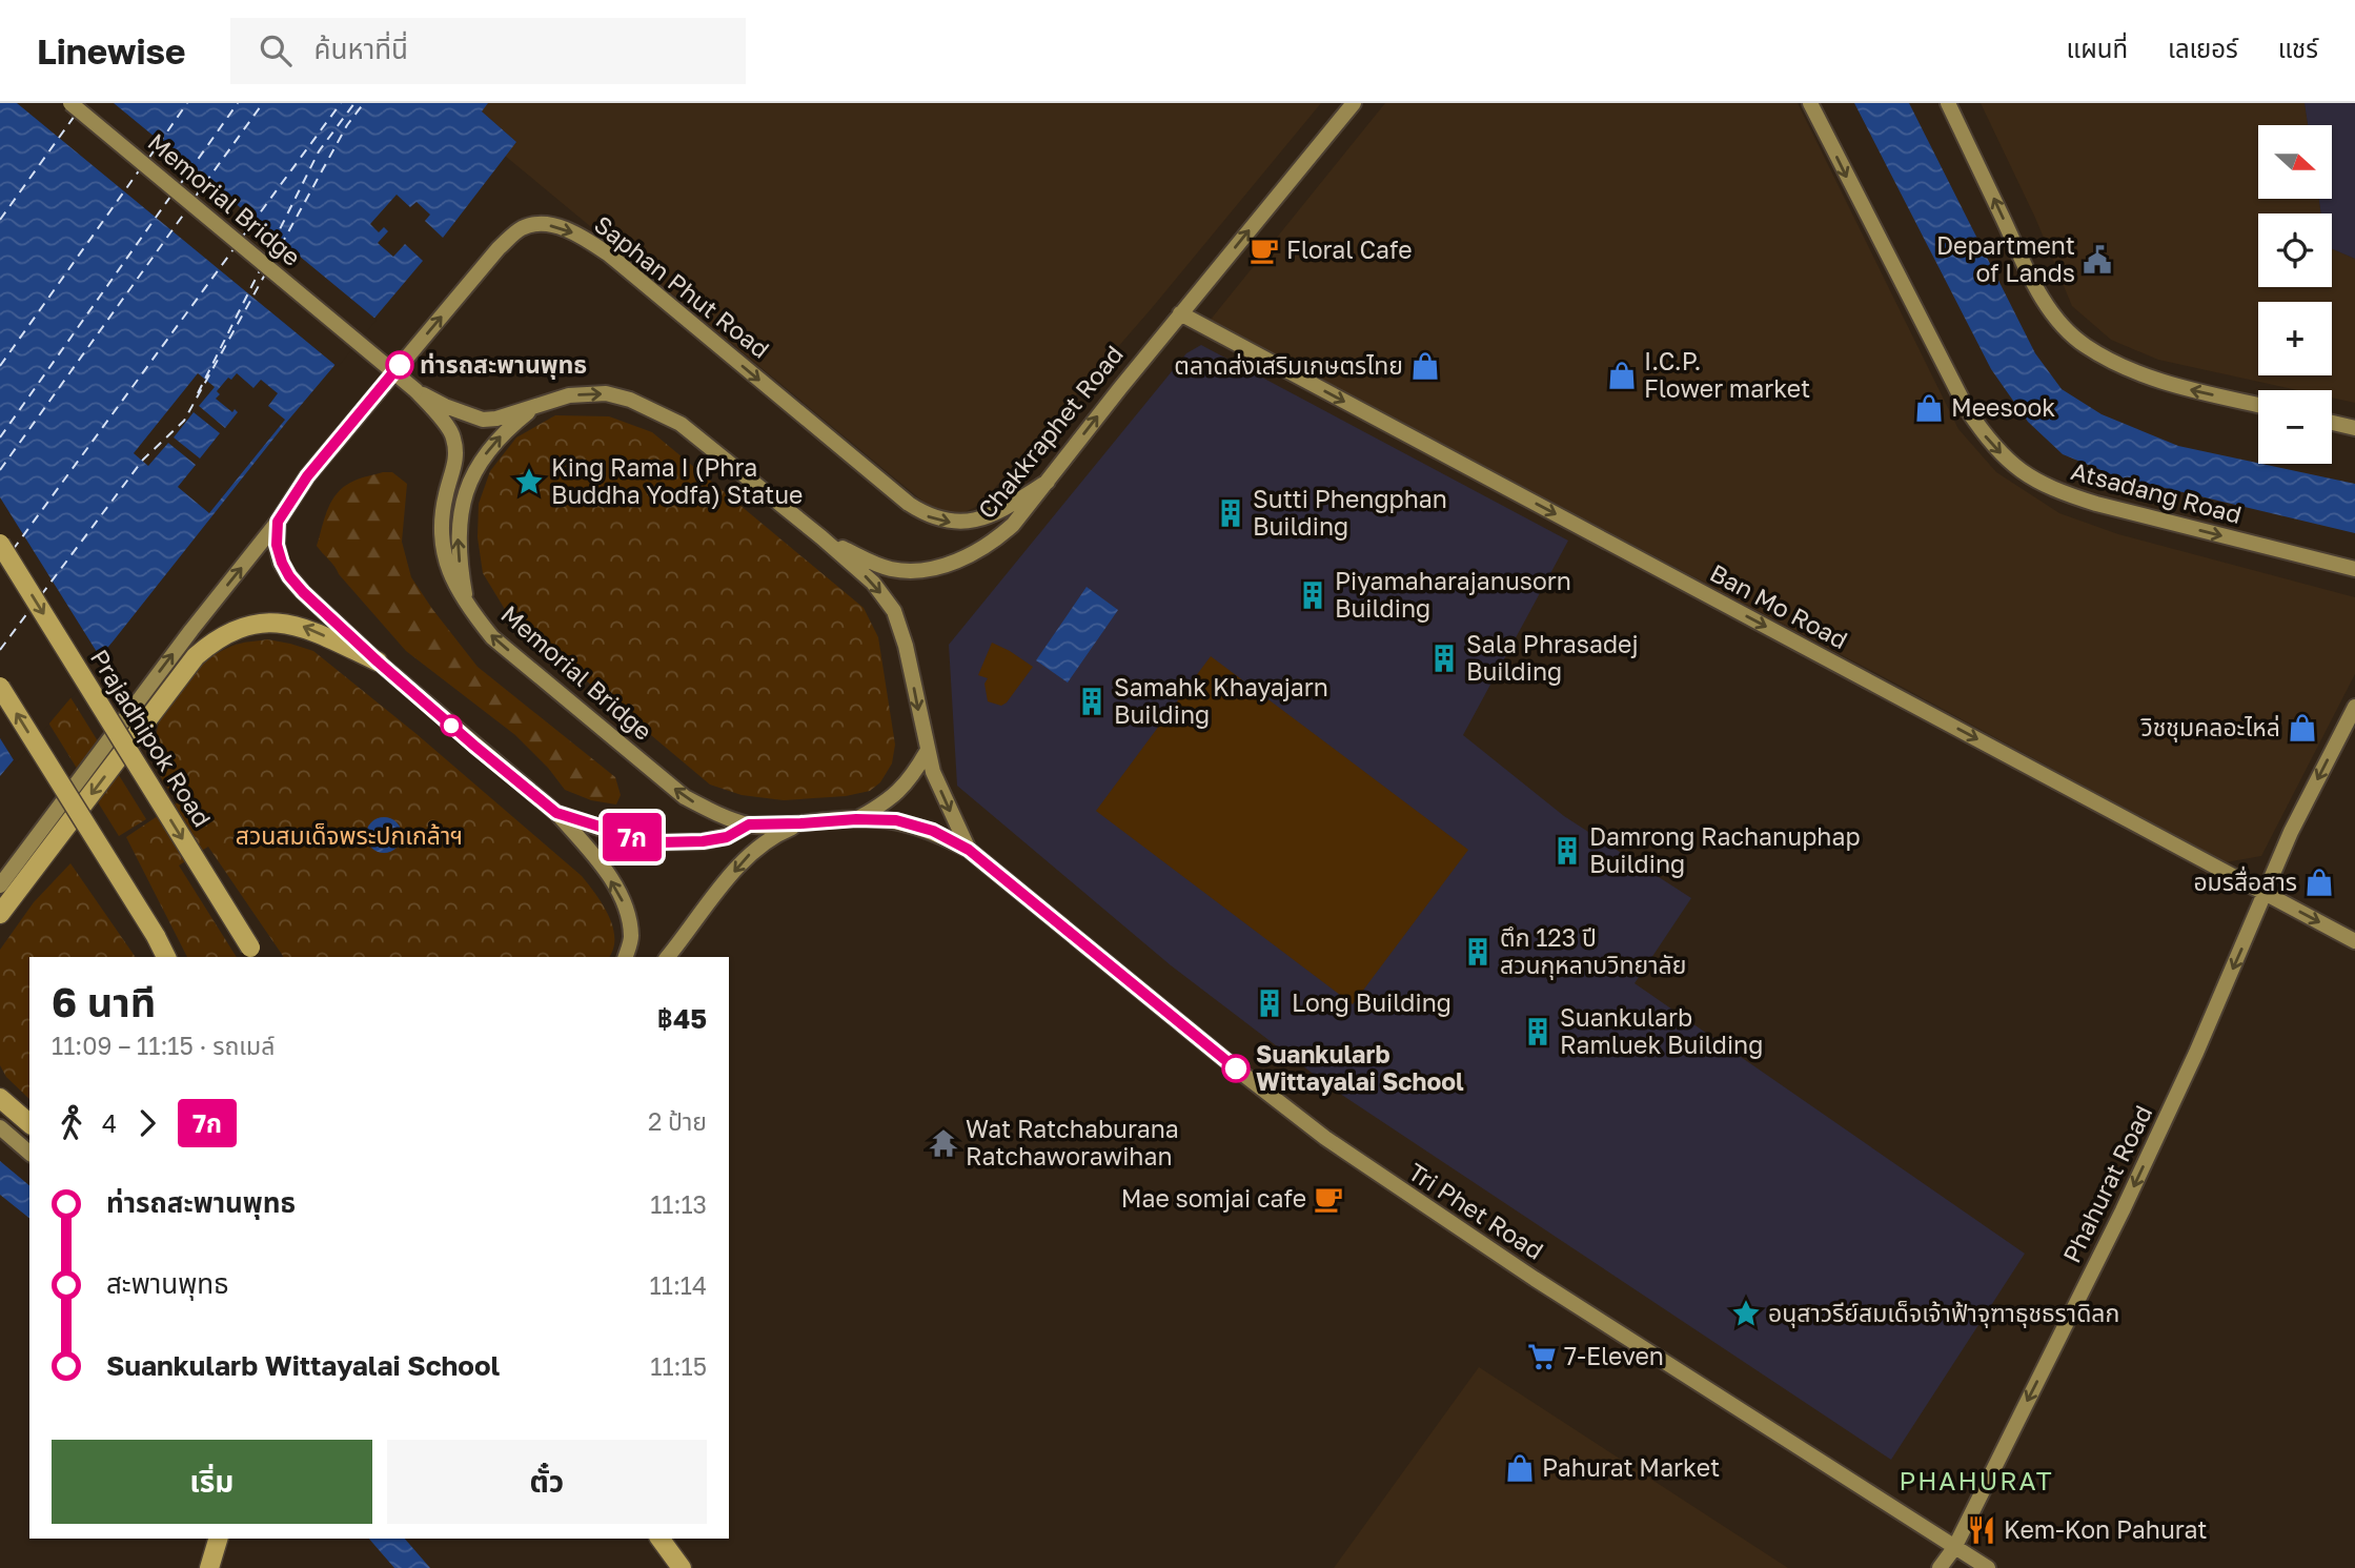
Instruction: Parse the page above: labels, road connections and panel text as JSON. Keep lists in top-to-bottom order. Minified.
{"streets":{"main road":["Prajadhipok Road"],"street":["Memorial Bridge","Saphan Phut Road","Chakkraphet Road","Atsadang Road","Ban Mo Road","Phahurat Road","Tri Phet Road"]},"crossings":[["Memorial Bridge","Chakkraphet Road"],["Saphan Phut Road","Chakkraphet Road"],["Chakkraphet Road","Ban Mo Road"],["Ban Mo Road","Phahurat Road"],["Phahurat Road","Tri Phet Road"]],"one_way":["Chakkraphet Road","Ban Mo Road","Phahurat Road"],"districts":["PHAHURAT"],"parks":["สวนสมเด็จพระปกเกล้าฯ"],"places":{"cafe":["Floral Cafe","Mae somjai cafe"],"public building":["Department of Lands"],"other":["ท่ารถสะพานพุทธ","Suankularb Wittayalai School"],"shop":["ตลาดส่งเสริมเกษตรไทย","I.C.P. Flower market","Meesook","วิชชุมคลอะไหล่","อมรสื่อสาร","Pahurat Market"],"place":["King Rama I (Phra Buddha Yodfa) Statue","อนุสาวรีย์สมเด็จเจ้าฟ้าจุฑาธุชธราดิลก"],"building":["Sutti Phengphan Building","Piyamaharajanusorn Building","Sala Phrasadej Building","Samahk Khayajarn Building","Damrong Rachanuphap Building","ตึก 123 ปี สวนกุหลาบวิทยาลัย","Long Building","Suankularb Ramluek Building"],"temple":["Wat Ratchaburana Ratchaworawihan"],"supermarket":["7-Eleven"],"restaurant":["Kem-Kon Pahurat"]},"lines":["bus line 7ก"],"north":"right","page":{"header":"Linewise","search":"ค้นหาที่นี่","nav":["แผนที่","เลเยอร์","แชร์"],"on_map":"7ก","map_buttons":["+","−"],"heading":["6 นาที","11:09 – 11:15 · รถเมล์","฿45"],"legs":["4","7ก","2 ป้าย"],"list":[{"name":"ท่ารถสะพานพุทธ","value":"11:13"},{"name":"สะพานพุทธ","value":"11:14"},{"name":"Suankularb Wittayalai School","value":"11:15"}],"buttons":["เริ่ม","ตั๋ว"]}}
